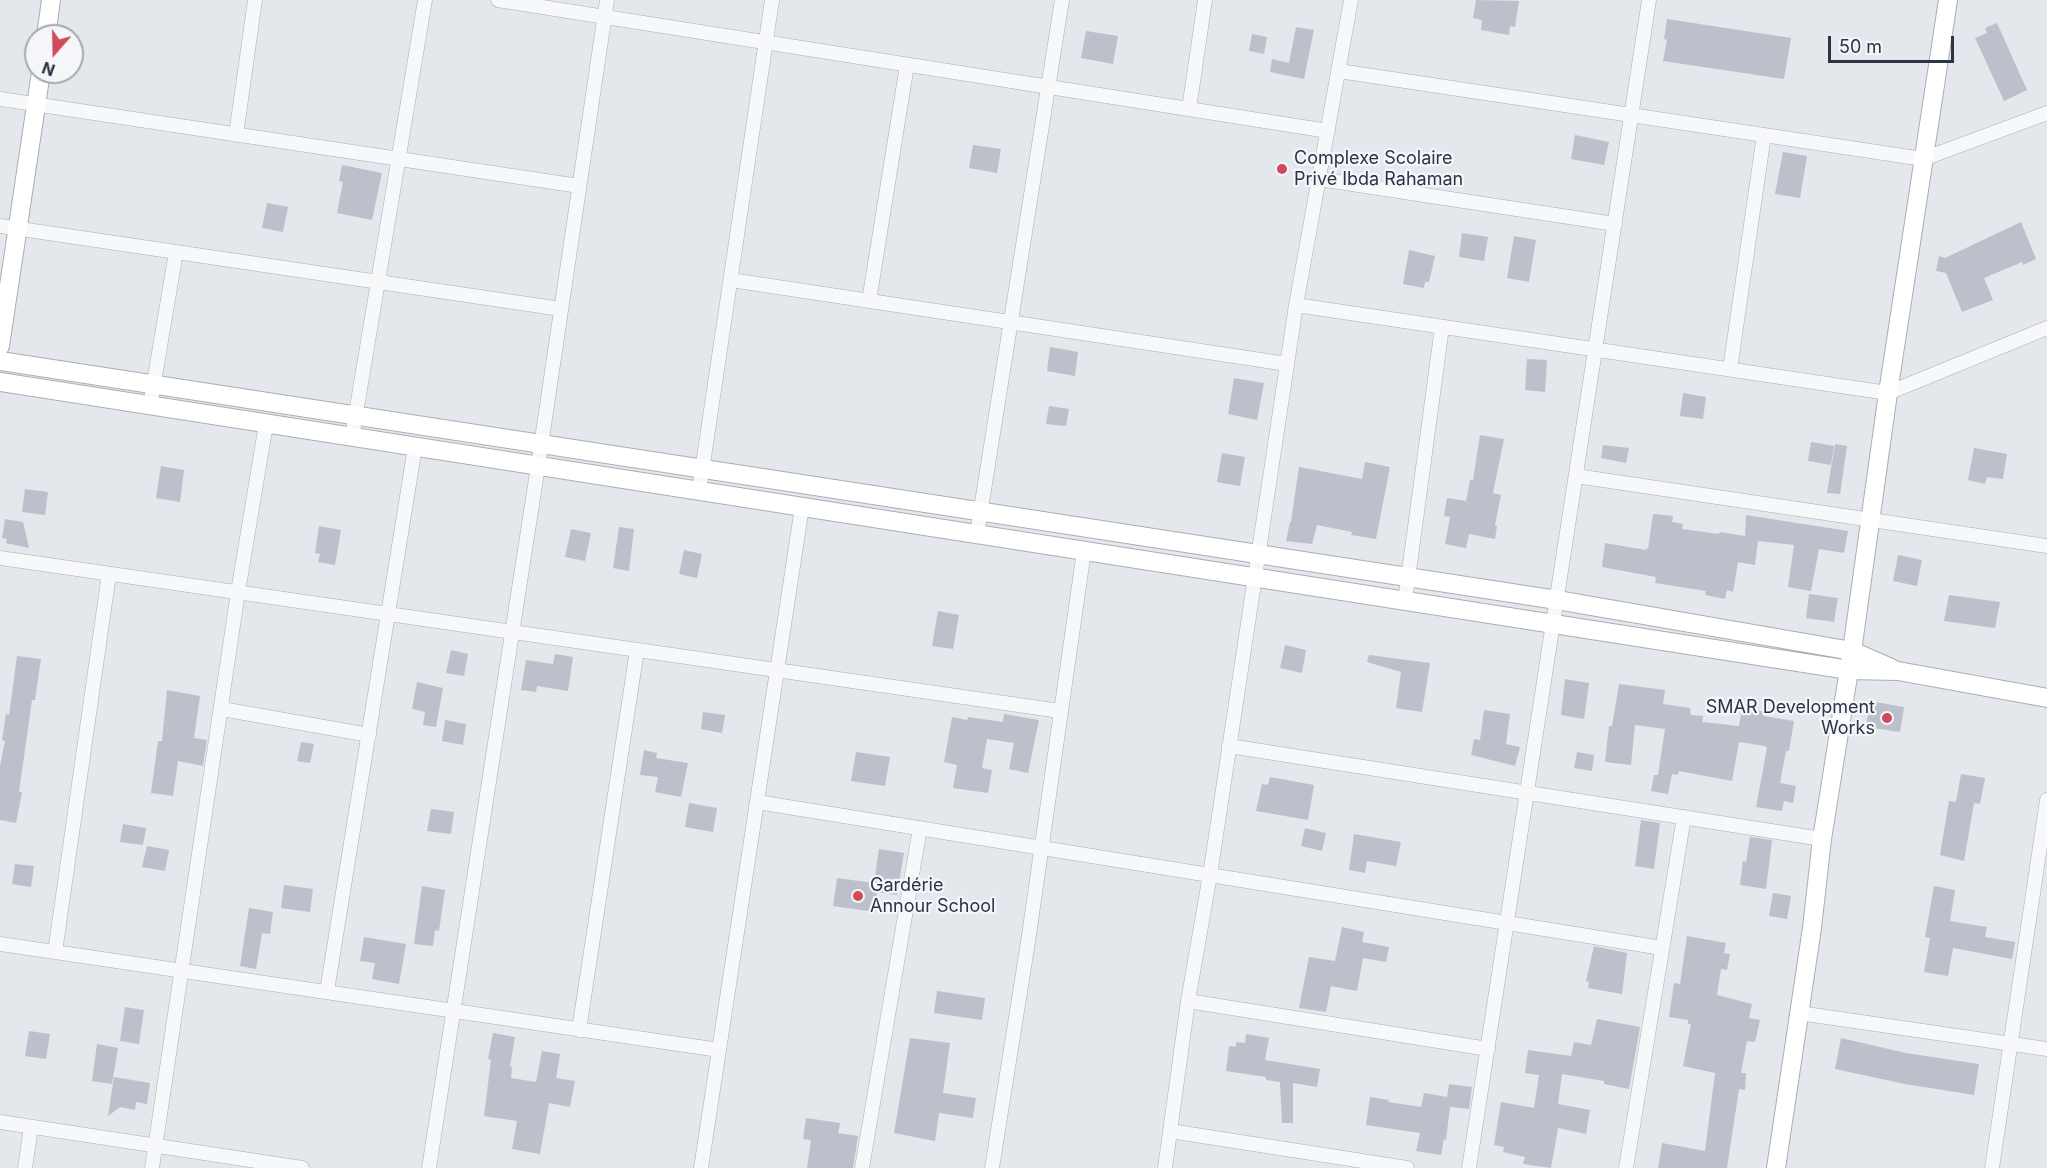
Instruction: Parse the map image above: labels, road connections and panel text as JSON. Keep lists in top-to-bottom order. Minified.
{"places":["Complexe Scolaire Privé Ibda Rahaman","SMAR Development Works","Gardérie Annour School"],"scale_bar":"50 m","north":"bottom"}
